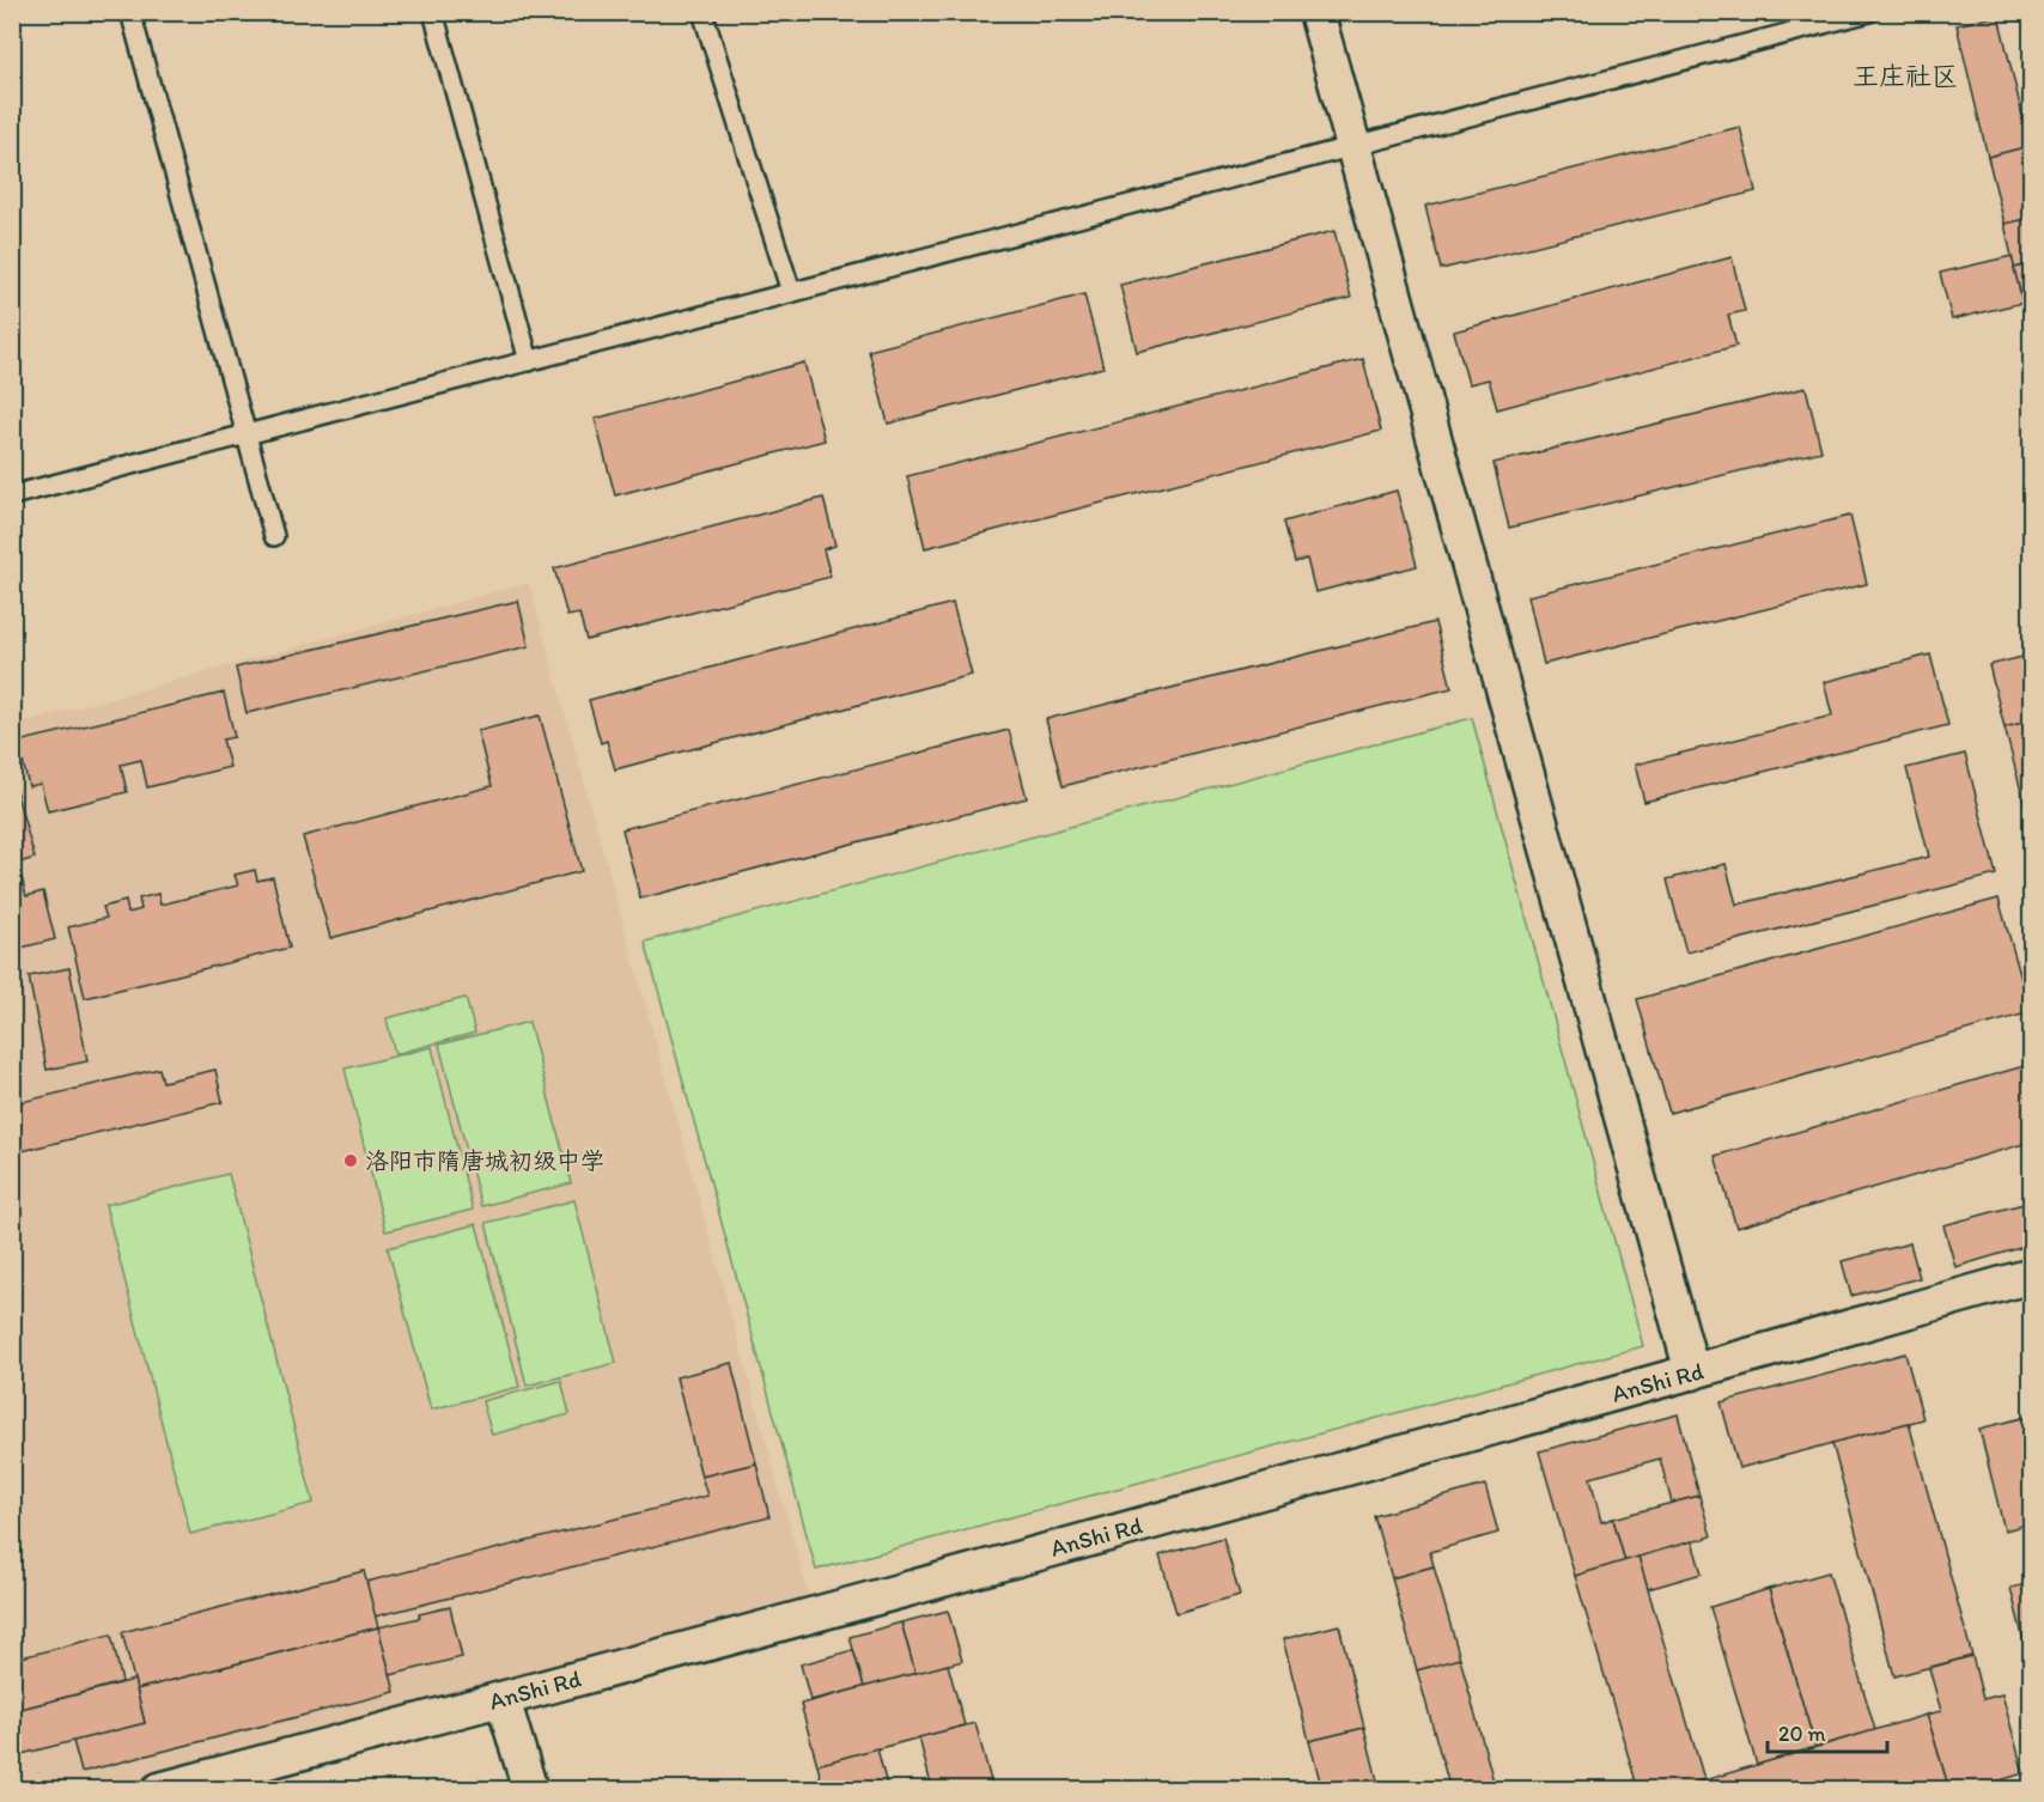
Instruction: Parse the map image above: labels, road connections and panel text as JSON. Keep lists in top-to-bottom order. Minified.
{"streets":{"street":["AnShi Rd"]},"districts":["王庄社区"],"places":["洛阳市隋唐城初级中学"],"scale_bar":"20 m"}
